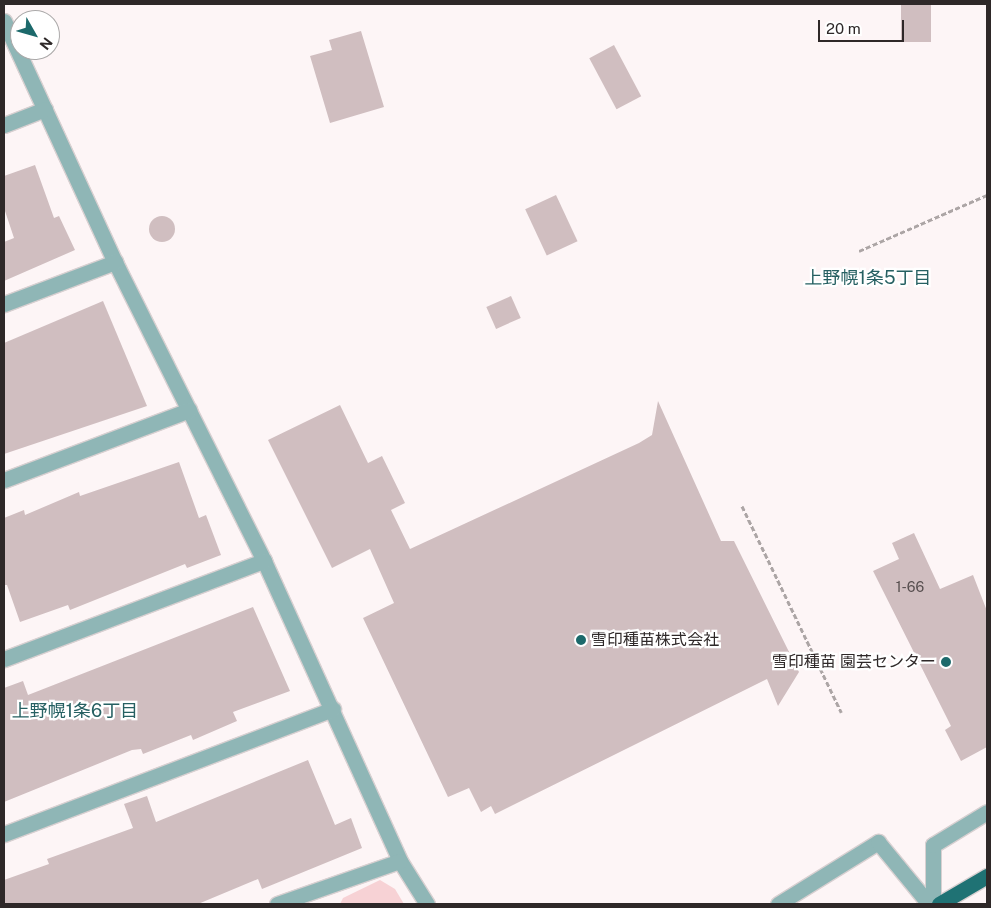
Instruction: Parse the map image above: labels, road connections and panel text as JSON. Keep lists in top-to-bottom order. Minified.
{"districts":["上野幌1条5丁目","上野幌1条6丁目"],"places":["雪印種苗株式会社","雪印種苗 園芸センター"],"house_numbers":["1-66"],"scale_bar":"20 m","north":"bottom right"}
